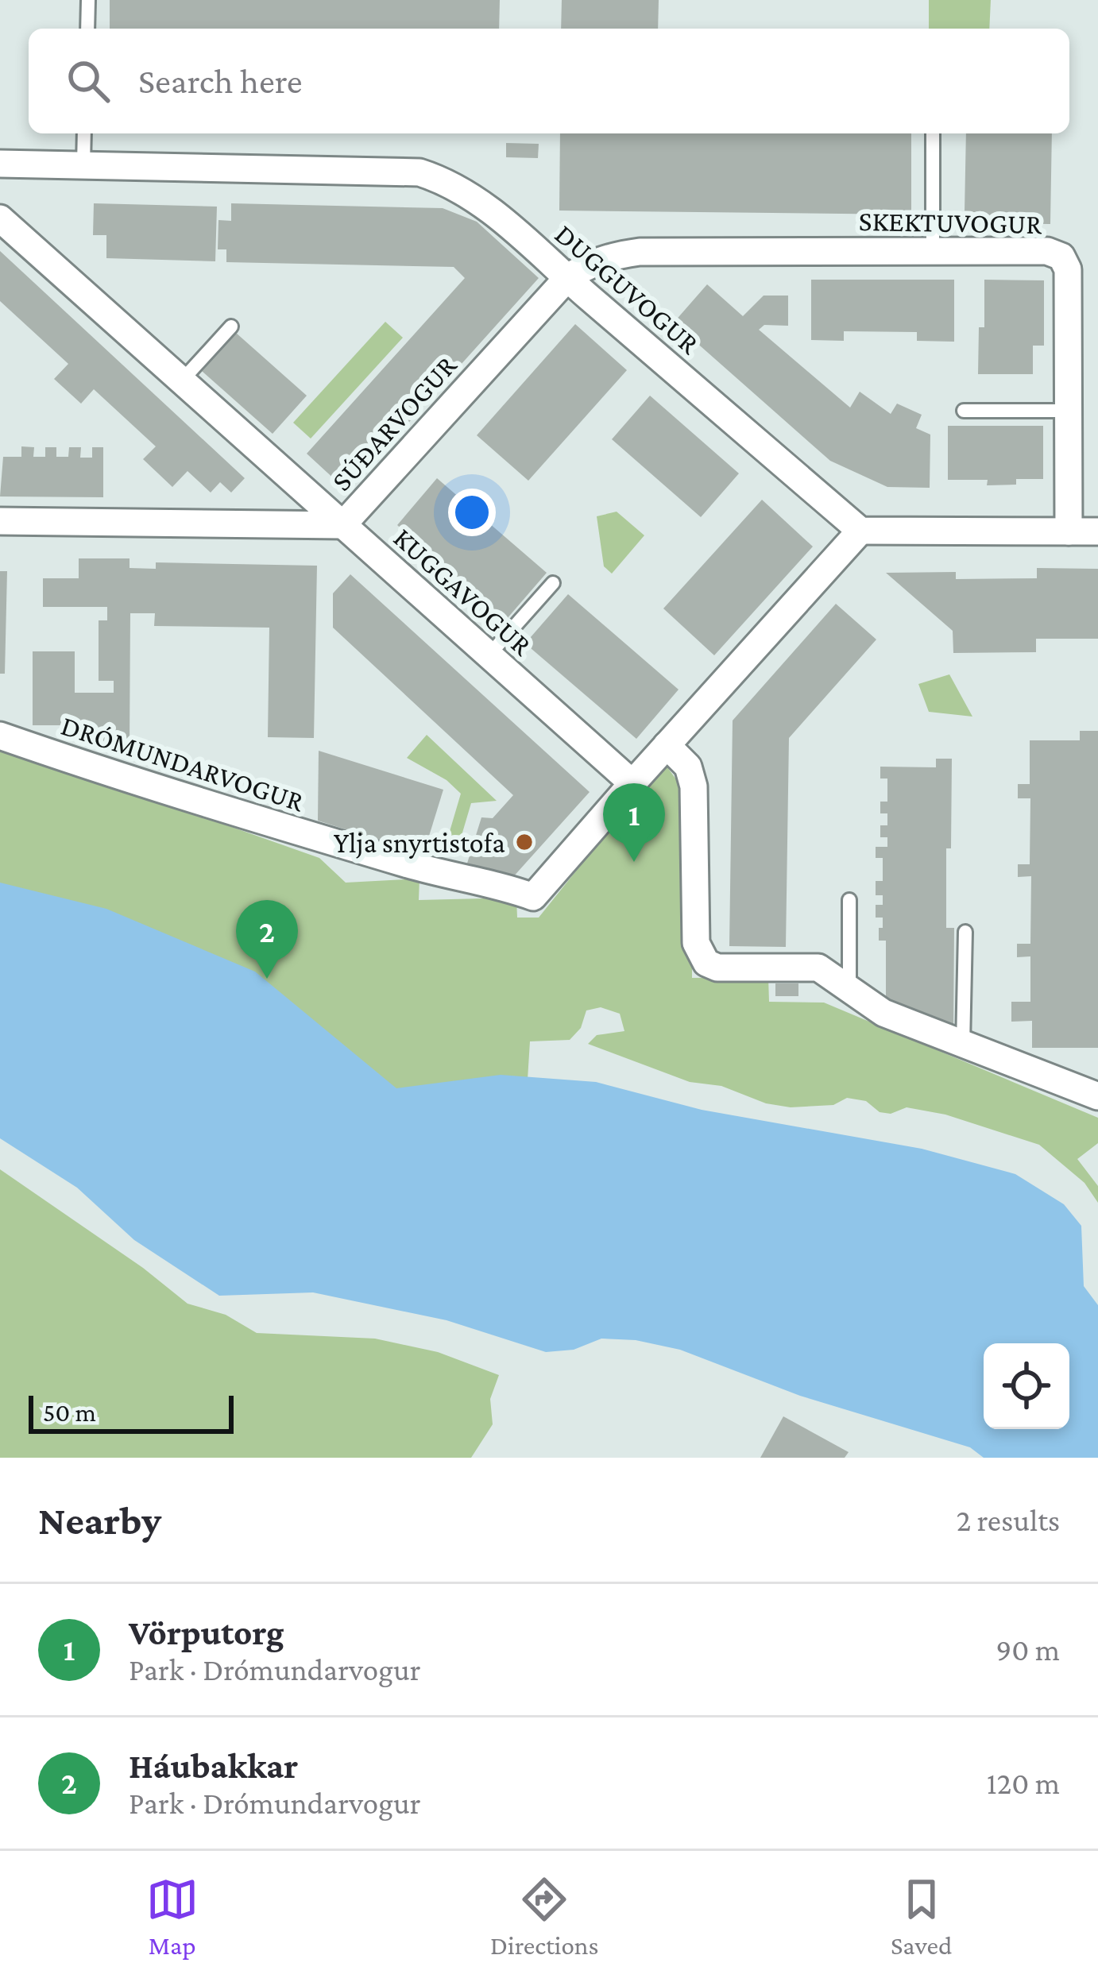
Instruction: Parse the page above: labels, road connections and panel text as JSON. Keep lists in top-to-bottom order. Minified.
{"streets":{"street":["SKEKTUVOGUR","DUGGUVOGUR","SÚÐARVOGUR","KUGGAVOGUR","DRÓMUNDARVOGUR"]},"crossings":[["SKEKTUVOGUR","DUGGUVOGUR"],["SKEKTUVOGUR","SÚÐARVOGUR"],["DUGGUVOGUR","SÚÐARVOGUR"],["SÚÐARVOGUR","KUGGAVOGUR"],["KUGGAVOGUR","DRÓMUNDARVOGUR"]],"places":["Ylja snyrtistofa"],"scale_bar":"50 m","page":{"search":"Search here","pins":["1","2"],"scale":"50 m","heading":["Nearby","2 results"],"list":[{"mark":"1","name":"Vörputorg","note":"Park · Drómundarvogur","value":"90 m"},{"mark":"2","name":"Háubakkar","note":"Park · Drómundarvogur","value":"120 m"}],"nav":["Map","Directions","Saved"]}}
